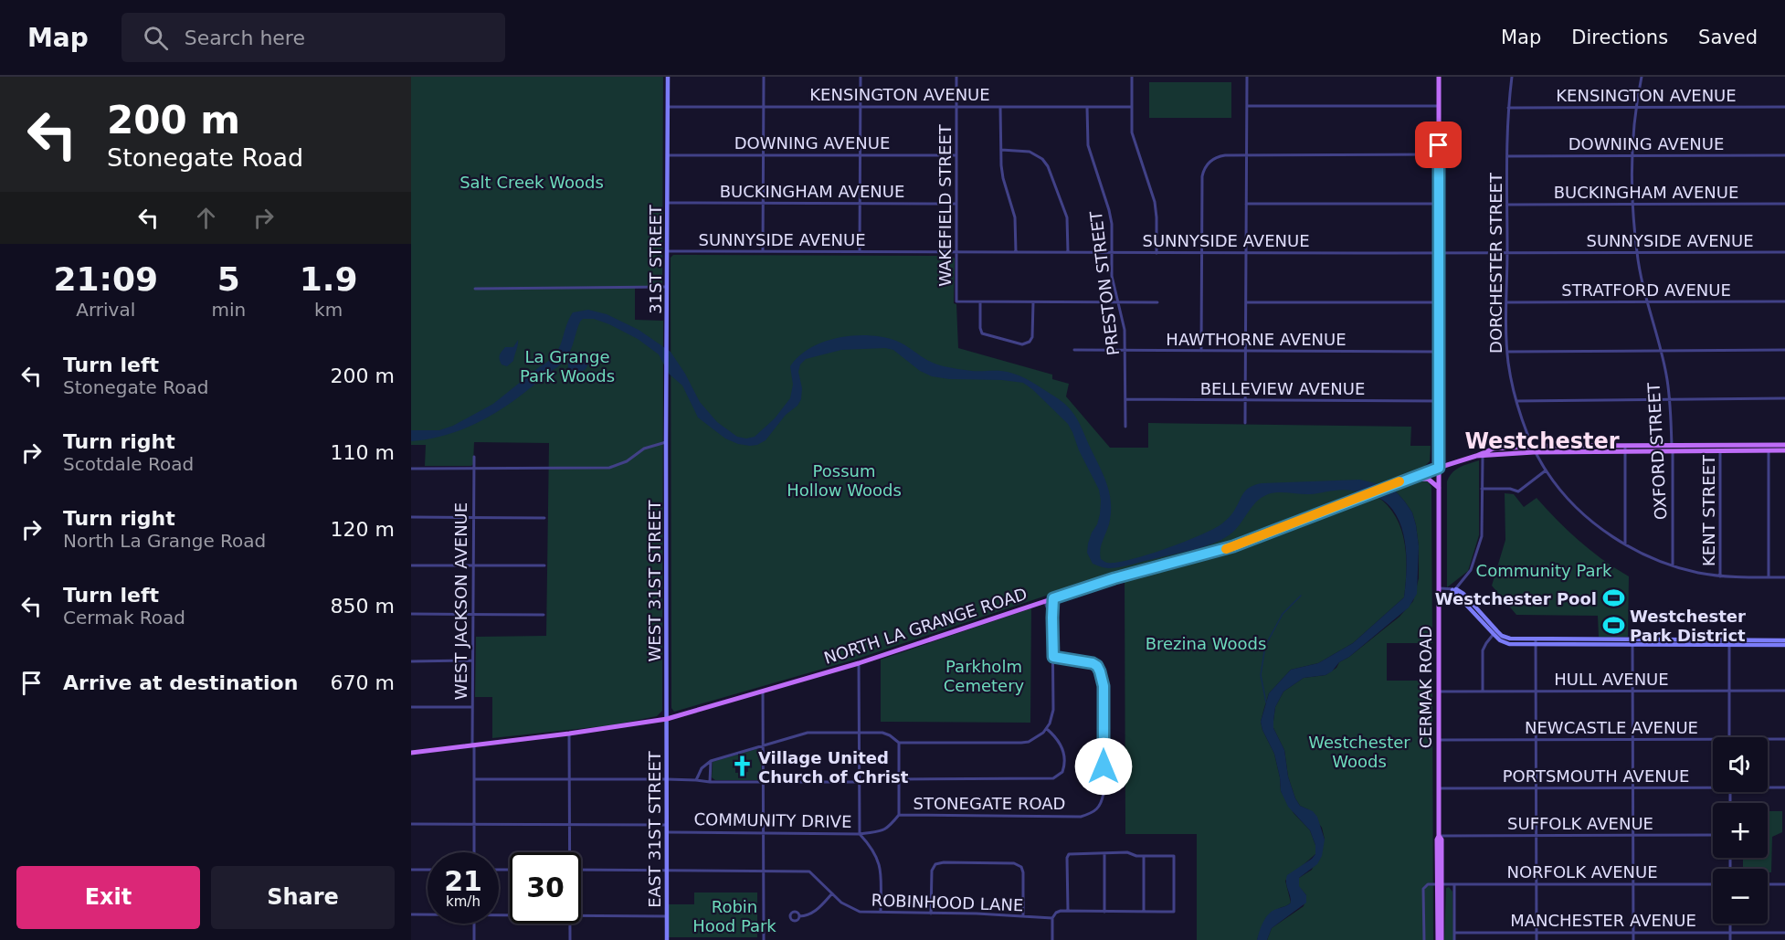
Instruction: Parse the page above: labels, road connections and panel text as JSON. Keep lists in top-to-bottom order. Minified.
{"streets":{"main road":["31ST STREET","WEST 31ST STREET","NORTH LA GRANGE ROAD","CERMAK ROAD","EAST 31ST STREET"],"street":["KENSINGTON AVENUE","DOWNING AVENUE","BUCKINGHAM AVENUE","WAKEFIELD STREET","SUNNYSIDE AVENUE","DORCHESTER STREET","PRESTON STREET","STRATFORD AVENUE","HAWTHORNE AVENUE","BELLEVIEW AVENUE","OXFORD STREET","KENT STREET","WEST JACKSON AVENUE","HULL AVENUE","NEWCASTLE AVENUE","PORTSMOUTH AVENUE","STONEGATE ROAD","COMMUNITY DRIVE","SUFFOLK AVENUE","NORFOLK AVENUE","ROBINHOOD LANE","MANCHESTER AVENUE"]},"crossings":[["KENSINGTON AVENUE","WAKEFIELD STREET"],["KENSINGTON AVENUE","31ST STREET"],["KENSINGTON AVENUE","DORCHESTER STREET"],["KENSINGTON AVENUE","PRESTON STREET"],["KENSINGTON AVENUE","OXFORD STREET"],["DOWNING AVENUE","WAKEFIELD STREET"],["DOWNING AVENUE","31ST STREET"],["DOWNING AVENUE","DORCHESTER STREET"],["DOWNING AVENUE","OXFORD STREET"],["BUCKINGHAM AVENUE","WAKEFIELD STREET"],["BUCKINGHAM AVENUE","31ST STREET"],["BUCKINGHAM AVENUE","DORCHESTER STREET"],["BUCKINGHAM AVENUE","OXFORD STREET"],["WAKEFIELD STREET","SUNNYSIDE AVENUE"],["SUNNYSIDE AVENUE","31ST STREET"],["SUNNYSIDE AVENUE","DORCHESTER STREET"],["SUNNYSIDE AVENUE","PRESTON STREET"],["SUNNYSIDE AVENUE","OXFORD STREET"],["SUNNYSIDE AVENUE","CERMAK ROAD"],["31ST STREET","WEST 31ST STREET"],["DORCHESTER STREET","STRATFORD AVENUE"],["DORCHESTER STREET","OXFORD STREET"],["DORCHESTER STREET","KENT STREET"],["PRESTON STREET","HAWTHORNE AVENUE"],["PRESTON STREET","BELLEVIEW AVENUE"],["STRATFORD AVENUE","OXFORD STREET"],["HAWTHORNE AVENUE","CERMAK ROAD"],["BELLEVIEW AVENUE","CERMAK ROAD"],["WEST 31ST STREET","NORTH LA GRANGE ROAD"],["WEST 31ST STREET","EAST 31ST STREET"],["NORTH LA GRANGE ROAD","CERMAK ROAD"],["NORTH LA GRANGE ROAD","EAST 31ST STREET"],["HULL AVENUE","CERMAK ROAD"],["CERMAK ROAD","NEWCASTLE AVENUE"],["CERMAK ROAD","PORTSMOUTH AVENUE"],["CERMAK ROAD","SUFFOLK AVENUE"],["CERMAK ROAD","NORFOLK AVENUE"],["STONEGATE ROAD","COMMUNITY DRIVE"],["COMMUNITY DRIVE","EAST 31ST STREET"],["COMMUNITY DRIVE","ROBINHOOD LANE"],["EAST 31ST STREET","ROBINHOOD LANE"]],"districts":["Westchester"],"parks":["Salt Creek Woods","La Grange Park Woods","Possum Hollow Woods","Community Park","Brezina Woods","Parkholm Cemetery","Westchester Woods","Robin Hood Park"],"places":{"sports":["Westchester Pool","Westchester Park District"],"church":["Village United Church of Christ"]},"page":{"header":"Map","search":"Search here","nav":["Map","Directions","Saved"],"turn":["200 m","Stonegate Road"],"eta":["21:09","Arrival","5","min","1.9","km"],"list":[{"name":"Turn left","note":"Stonegate Road","value":"200 m"},{"name":"Turn right","note":"Scotdale Road","value":"110 m"},{"name":"Turn right","note":"North La Grange Road","value":"120 m"},{"name":"Turn left","note":"Cermak Road","value":"850 m"},{"name":"Arrive at destination","value":"670 m"}],"map_buttons":["+","−"],"speed":"21 km/h","limit":"30","buttons":["Exit","Share"]}}
